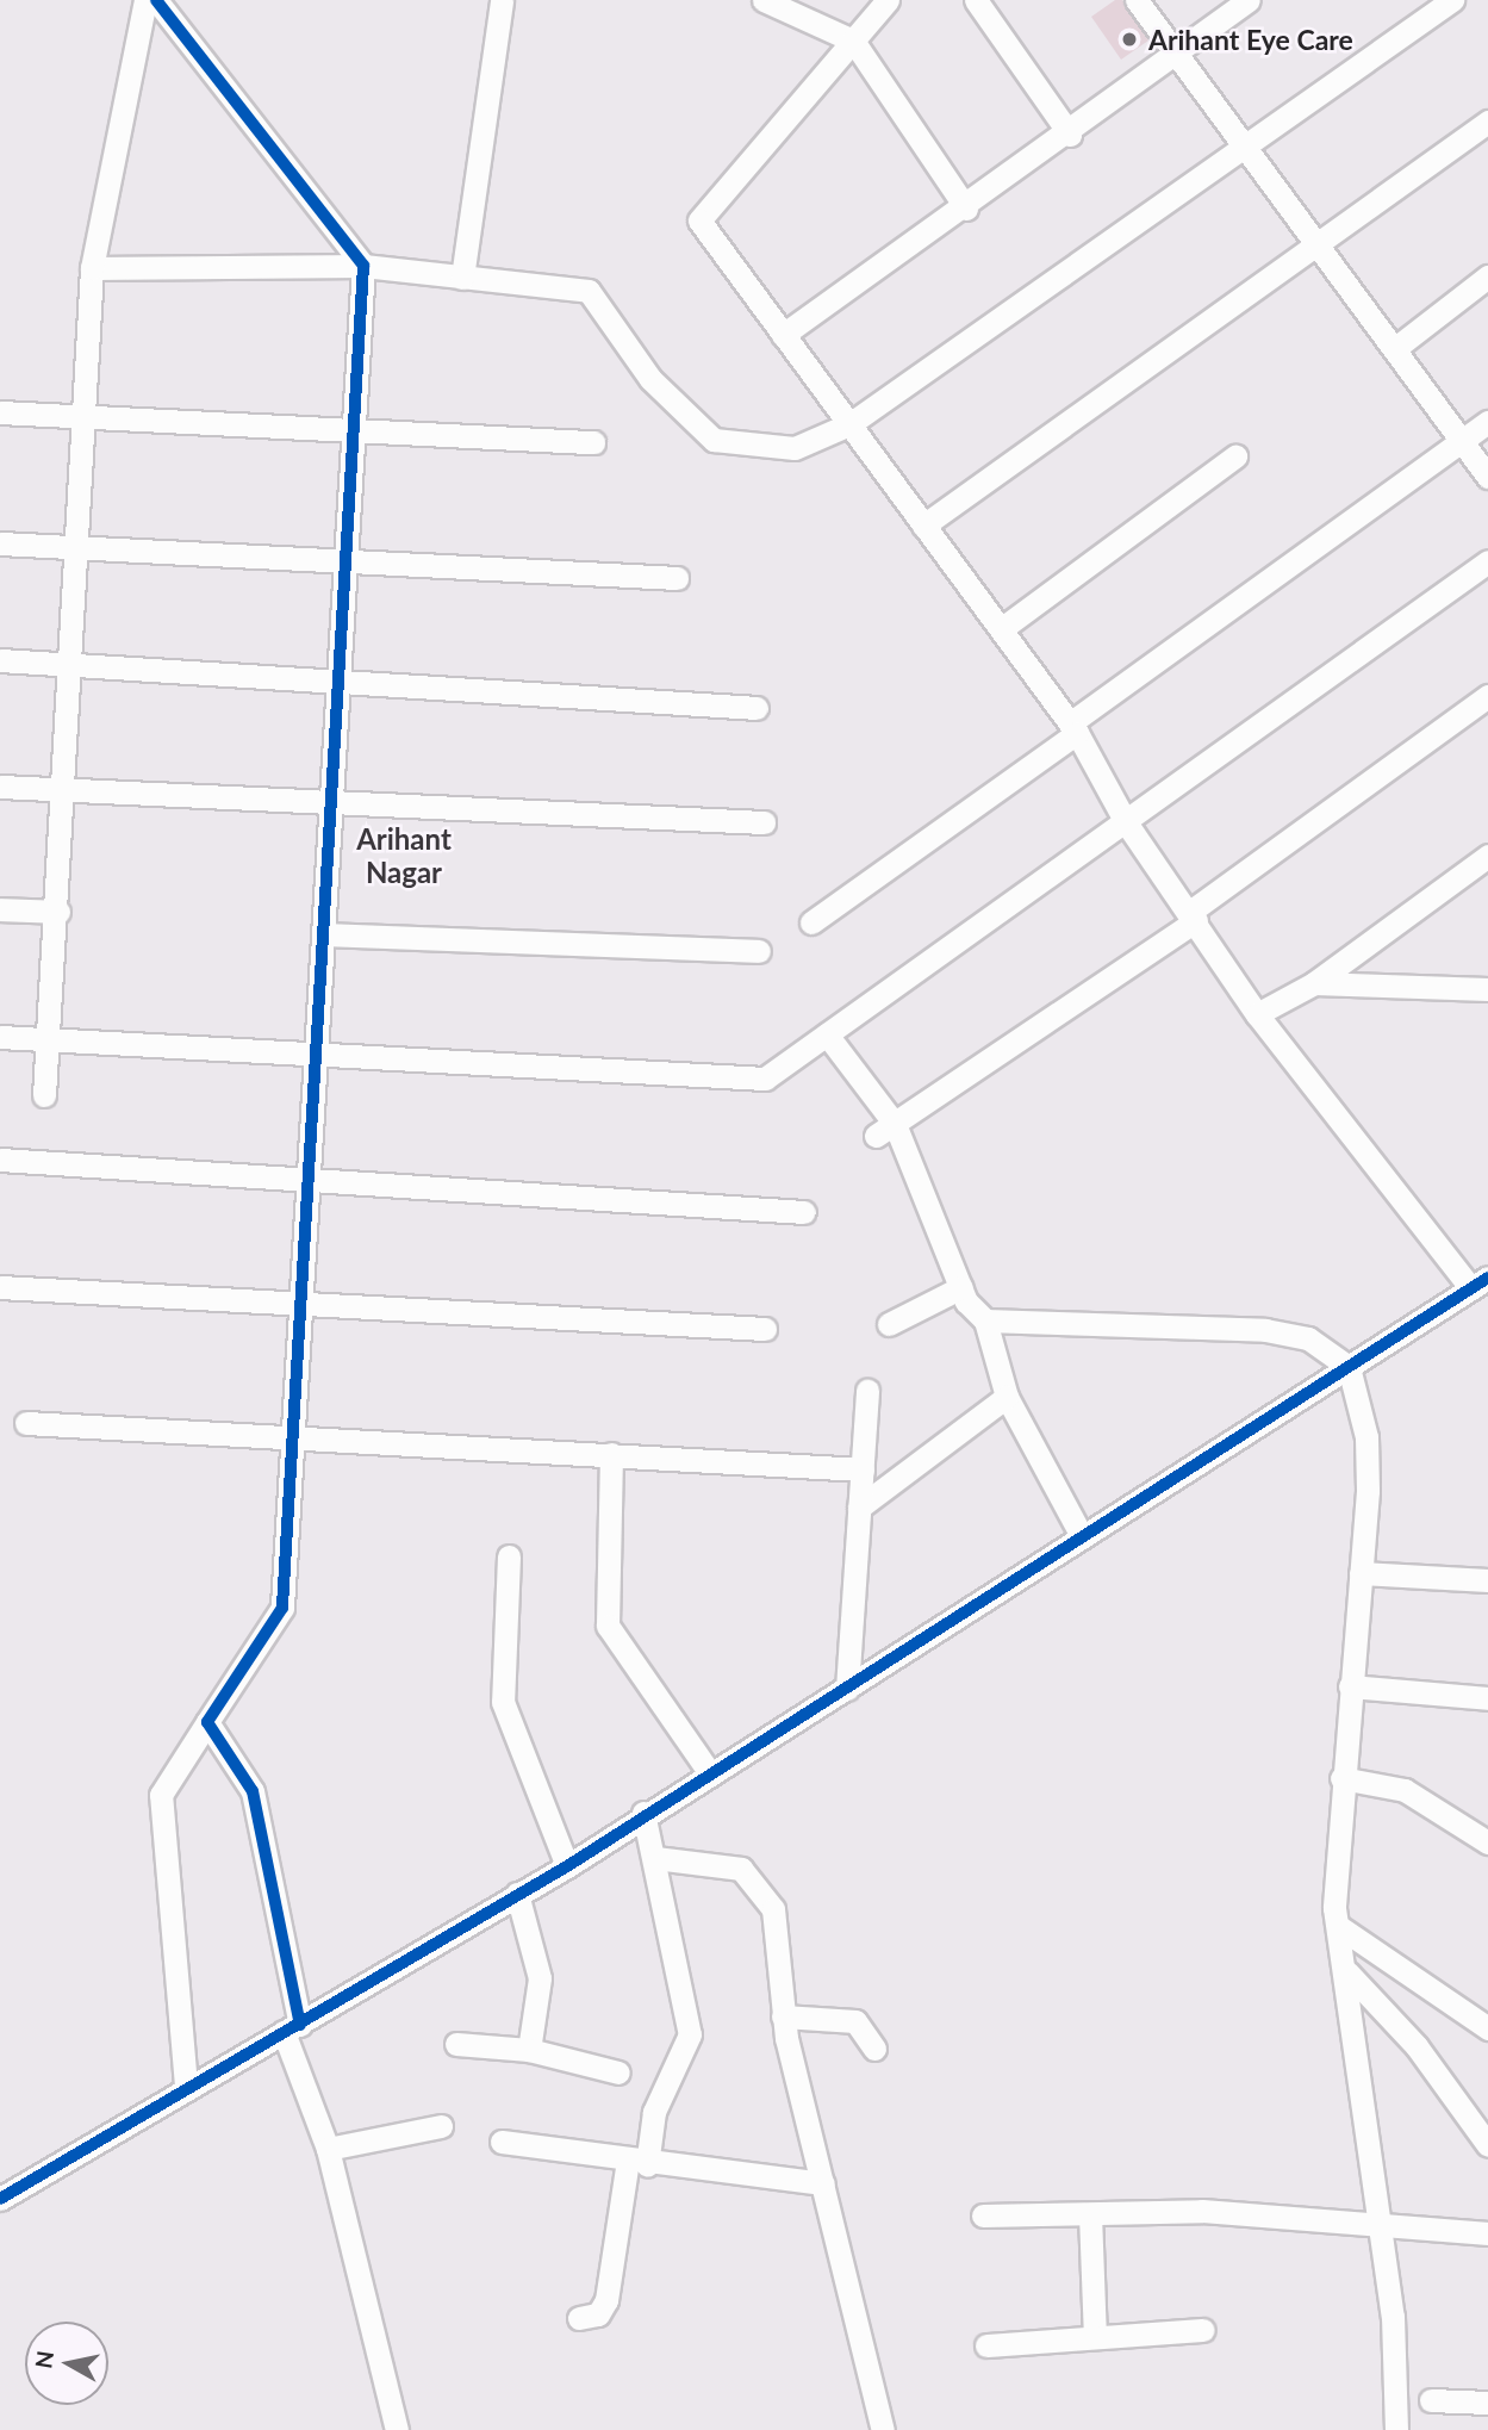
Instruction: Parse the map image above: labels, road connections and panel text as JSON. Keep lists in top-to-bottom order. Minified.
{"districts":["Arihant Nagar"],"places":["Arihant Eye Care"],"north":"left"}
